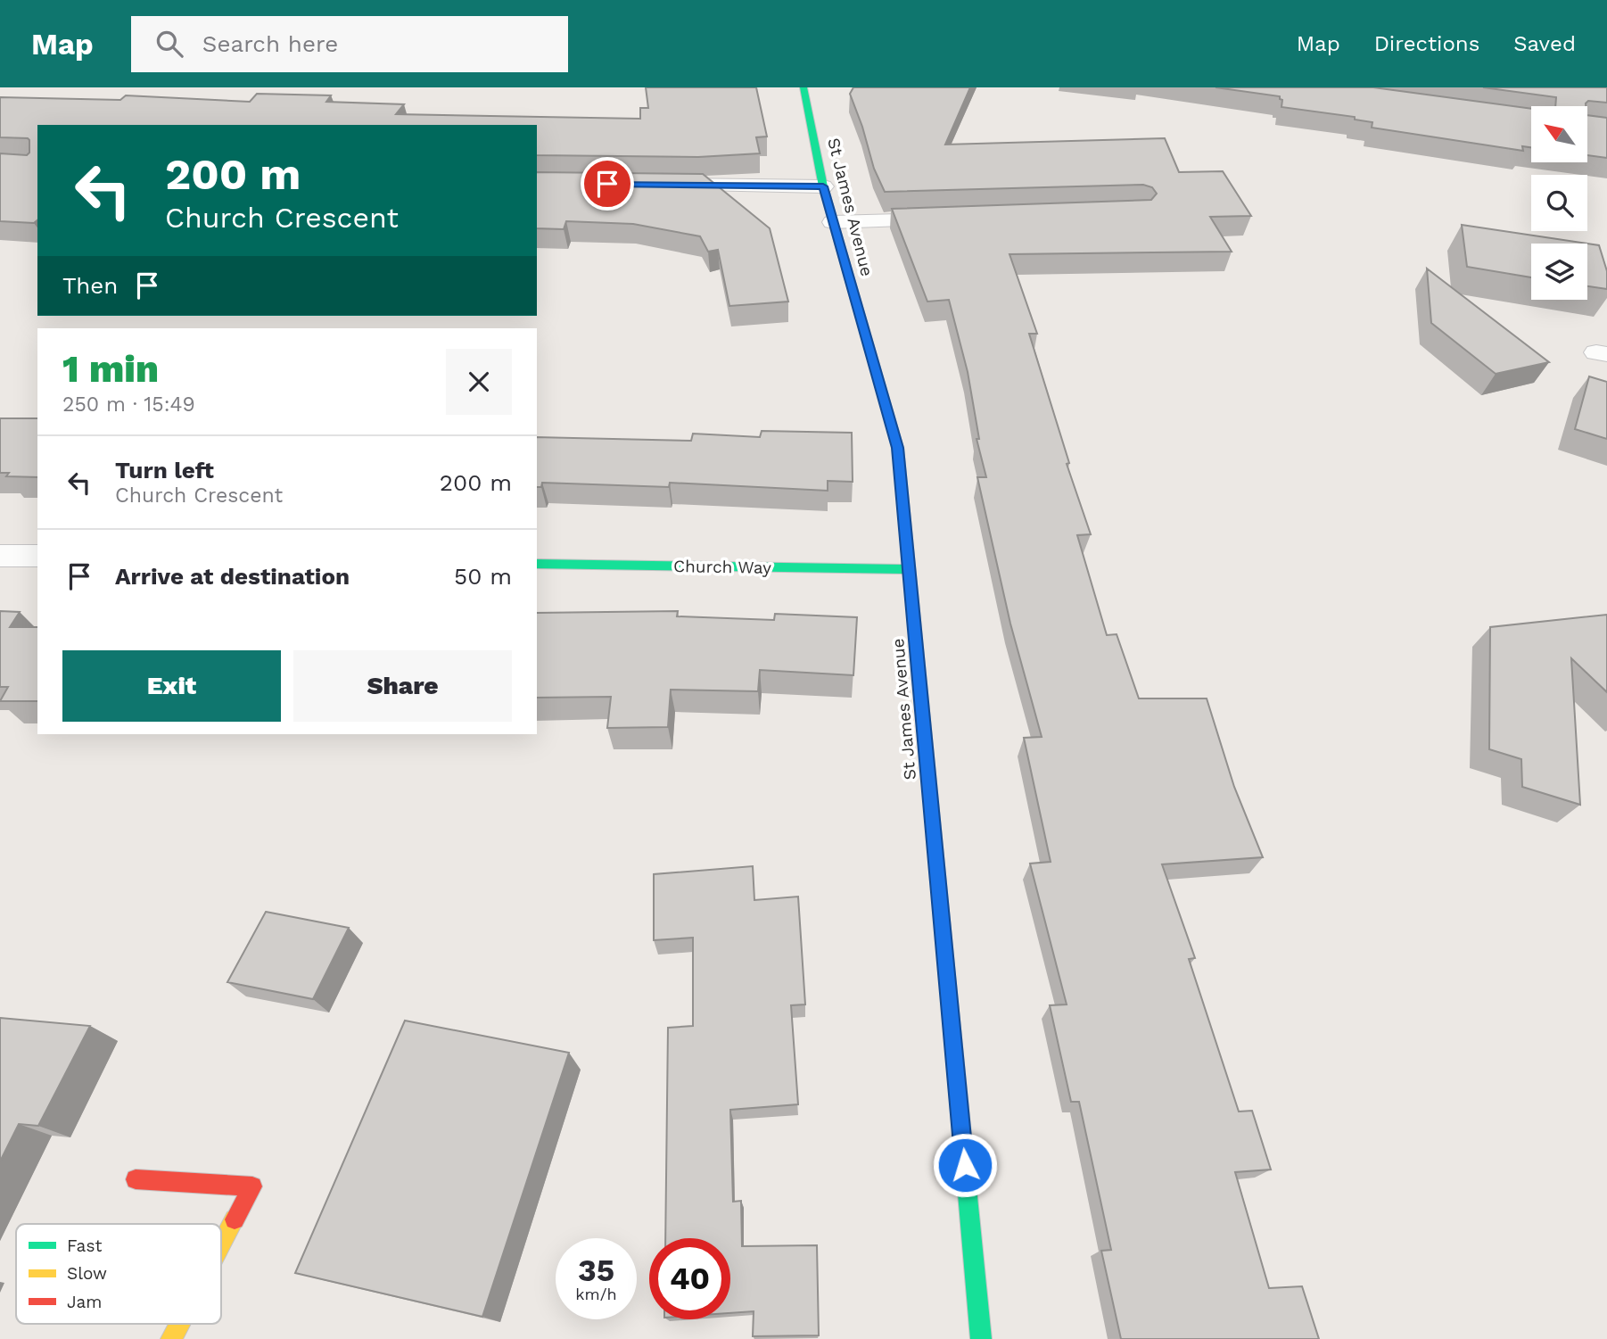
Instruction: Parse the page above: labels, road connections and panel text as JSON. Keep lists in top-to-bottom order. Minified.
{"streets":{"street":["St James Avenue","Church Way"]},"crossings":[["St James Avenue","Church Way"]],"legend":["Fast","Slow","Jam"],"north":"top left","page":{"header":"Map","search":"Search here","nav":["Map","Directions","Saved"],"turn":["200 m","Church Crescent"],"then":"Then","heading":["1 min","250 m · 15:49"],"list":[{"name":"Turn left","note":"Church Crescent","value":"200 m"},{"name":"Arrive at destination","value":"50 m"}],"buttons":["Exit","Share"],"speed":"35 km/h","limit":"40"}}
